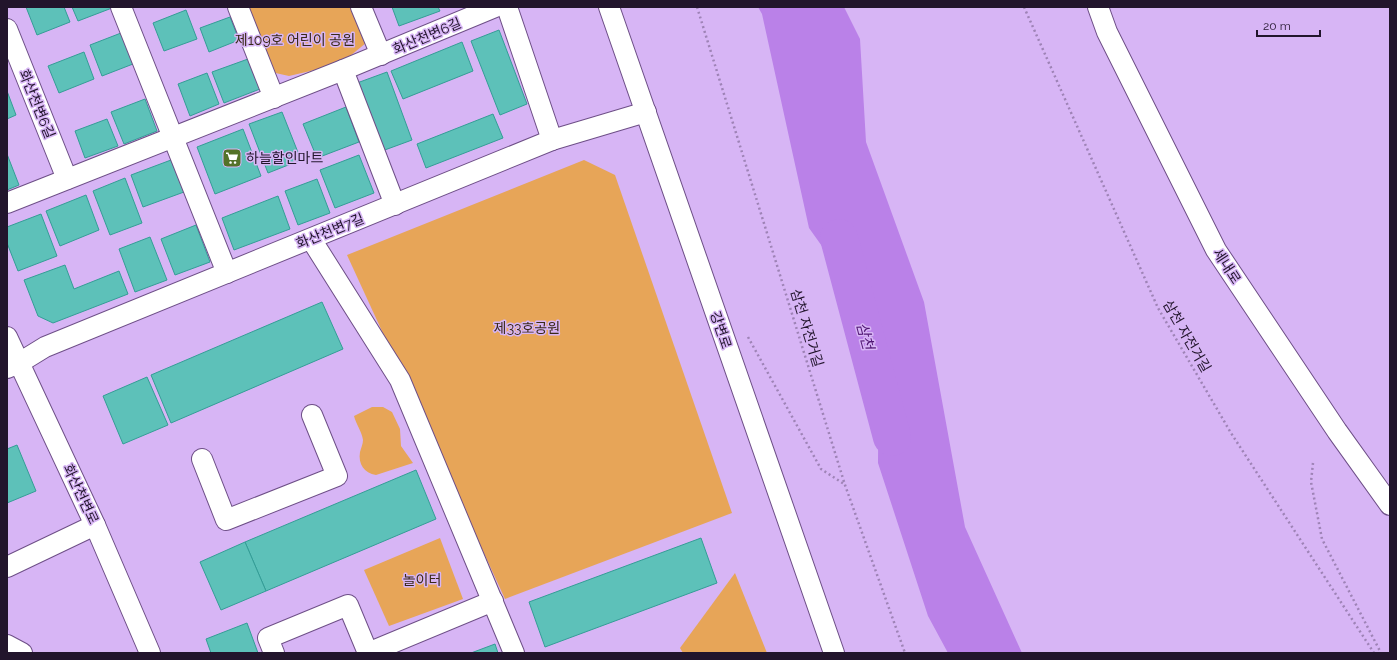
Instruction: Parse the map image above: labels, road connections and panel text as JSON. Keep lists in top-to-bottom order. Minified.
{"streets":{"street":["화산천변6길","화산천변7길","세내로","강변로","화산천변로"],"path":["삼천 자전거길"]},"crossings":[["화산천변7길","강변로"],["화산천변7길","화산천변로"]],"water":["삼천"],"parks":["제109호 어린이 공원","제33호공원","놀이터"],"places":{"supermarket":["하늘할인마트"]},"scale_bar":"20 m"}
